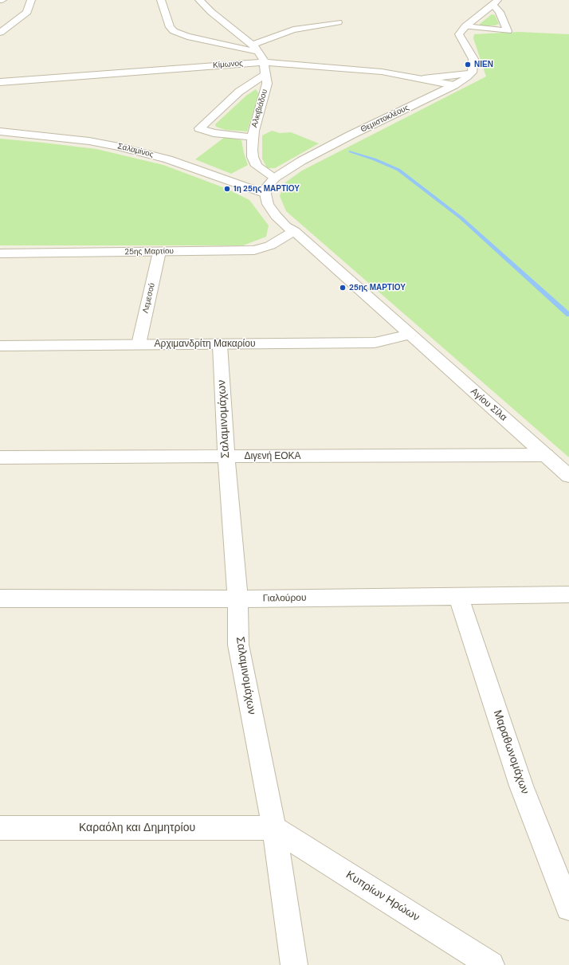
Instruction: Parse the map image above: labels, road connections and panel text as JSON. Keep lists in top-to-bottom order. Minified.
{"streets":{"street":["Κίμωνος","Αλκιβιάδου","Θεμιστοκλέους","Σαλαμίνος","25ης Μαρτίου","Λεμεσού","Αρχιμανδρίτη Μακαρίου","Αγίου Σίλα","Σαλαμινομάχων","Διγενή ΕΟΚΑ","Γιαλούρου","Μαραθωνομάχων","Καραόλη και Δημητρίου","Κυπρίων Ηρώων"]},"crossings":[["Κίμωνος","Αλκιβιάδου"],["Κίμωνος","Θεμιστοκλέους"],["Αλκιβιάδου","Θεμιστοκλέους"],["Θεμιστοκλέους","Σαλαμίνος"],["25ης Μαρτίου","Λεμεσού"],["25ης Μαρτίου","Αγίου Σίλα"],["Λεμεσού","Αρχιμανδρίτη Μακαρίου"],["Αρχιμανδρίτη Μακαρίου","Αγίου Σίλα"],["Αρχιμανδρίτη Μακαρίου","Σαλαμινομάχων"],["Αγίου Σίλα","Διγενή ΕΟΚΑ"],["Σαλαμινομάχων","Διγενή ΕΟΚΑ"],["Σαλαμινομάχων","Γιαλούρου"],["Σαλαμινομάχων","Καραόλη και Δημητρίου"],["Σαλαμινομάχων","Κυπρίων Ηρώων"],["Γιαλούρου","Μαραθωνομάχων"],["Καραόλη και Δημητρίου","Κυπρίων Ηρώων"]],"places":["ΝΙΕΝ","1η 25ης ΜΑΡΤΙΟΥ","25ης ΜΑΡΤΙΟΥ"]}
